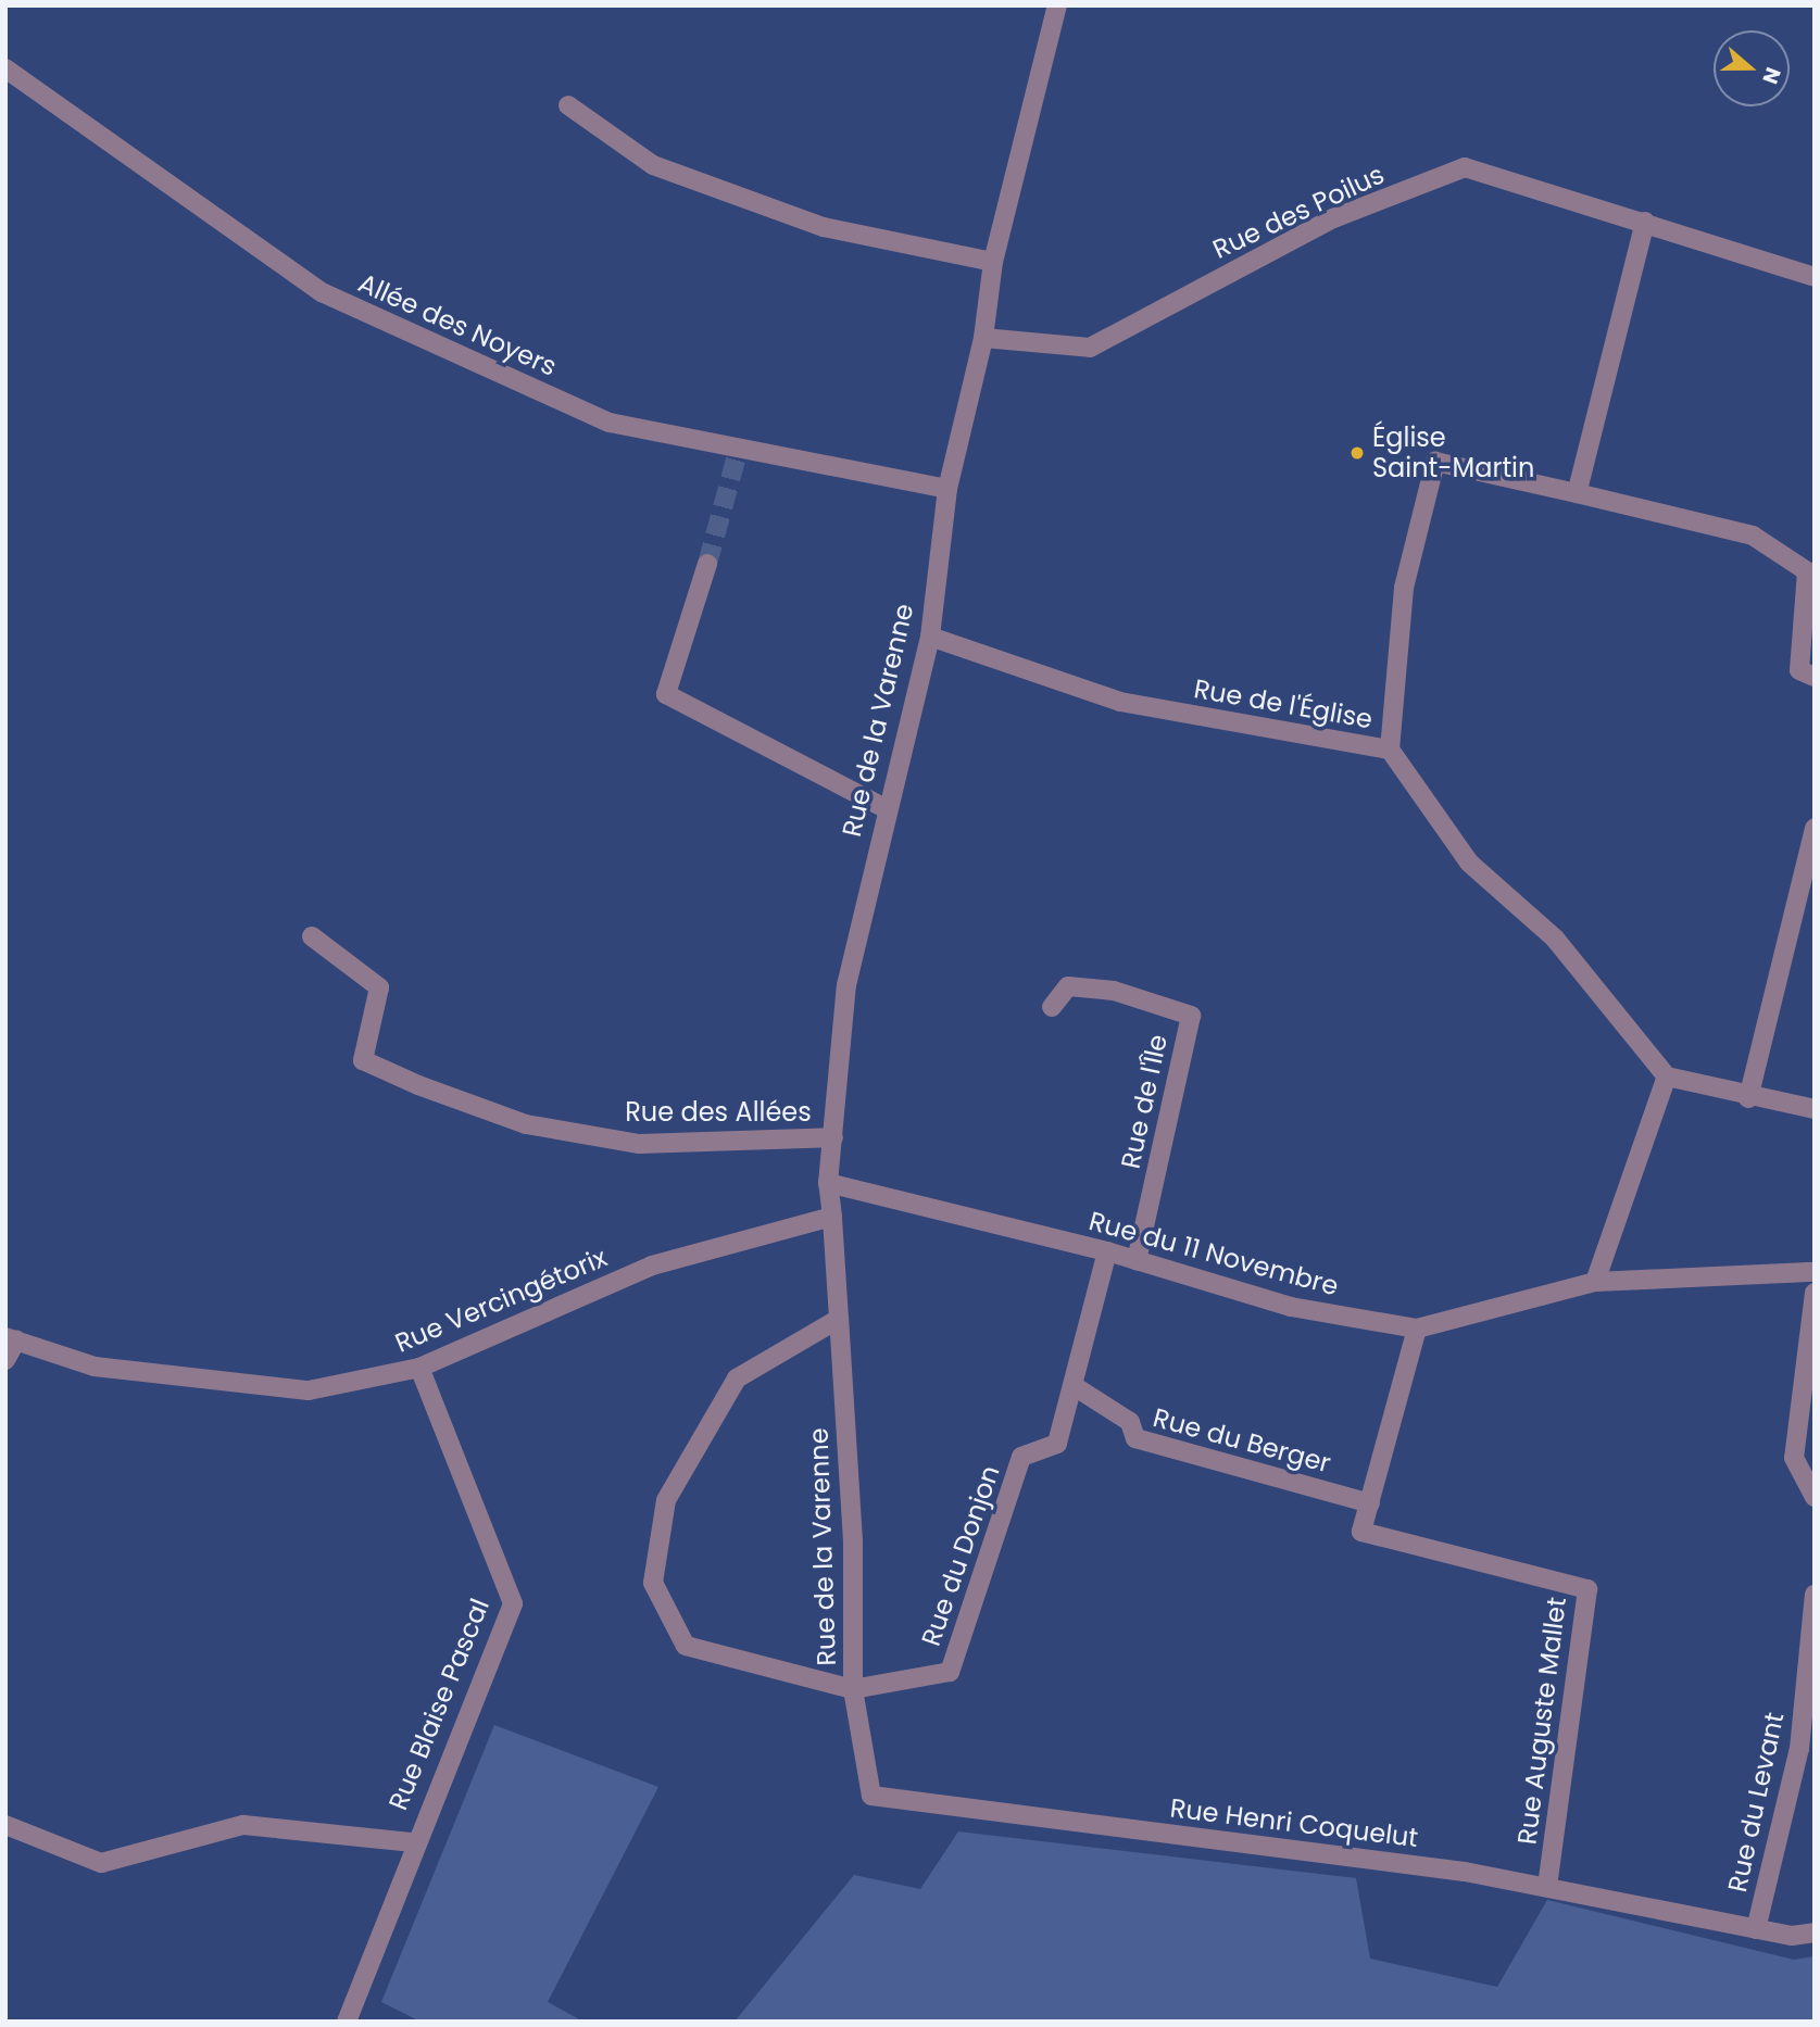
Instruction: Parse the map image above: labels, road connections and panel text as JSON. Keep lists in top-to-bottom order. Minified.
{"streets":{"street":["Rue des Poilus","Allée des Noyers","Rue de l'Église","Rue de la Varenne","Rue de l'Île","Rue des Allées","Rue du 11 Novembre","Rue Vercingétorix","Rue du Berger","Rue du Donjon","Rue Blaise Pascal","Rue Auguste Mallet","Rue du Levant","Rue Henri Coquelut"]},"crossings":[["Rue des Poilus","Rue de la Varenne"],["Allée des Noyers","Rue de la Varenne"],["Rue de l'Église","Rue de la Varenne"],["Rue de la Varenne","Rue des Allées"],["Rue de la Varenne","Rue du 11 Novembre"],["Rue de la Varenne","Rue Vercingétorix"],["Rue de la Varenne","Rue du Donjon"],["Rue de la Varenne","Rue Henri Coquelut"],["Rue de l'Île","Rue du 11 Novembre"],["Rue du 11 Novembre","Rue du Donjon"],["Rue du 11 Novembre","Rue Auguste Mallet"],["Rue Vercingétorix","Rue Blaise Pascal"],["Rue du Berger","Rue du Donjon"],["Rue du Berger","Rue Auguste Mallet"],["Rue du Donjon","Rue Henri Coquelut"],["Rue Auguste Mallet","Rue Henri Coquelut"],["Rue du Levant","Rue Henri Coquelut"]],"places":["Église Saint-Martin"],"north":"right"}
